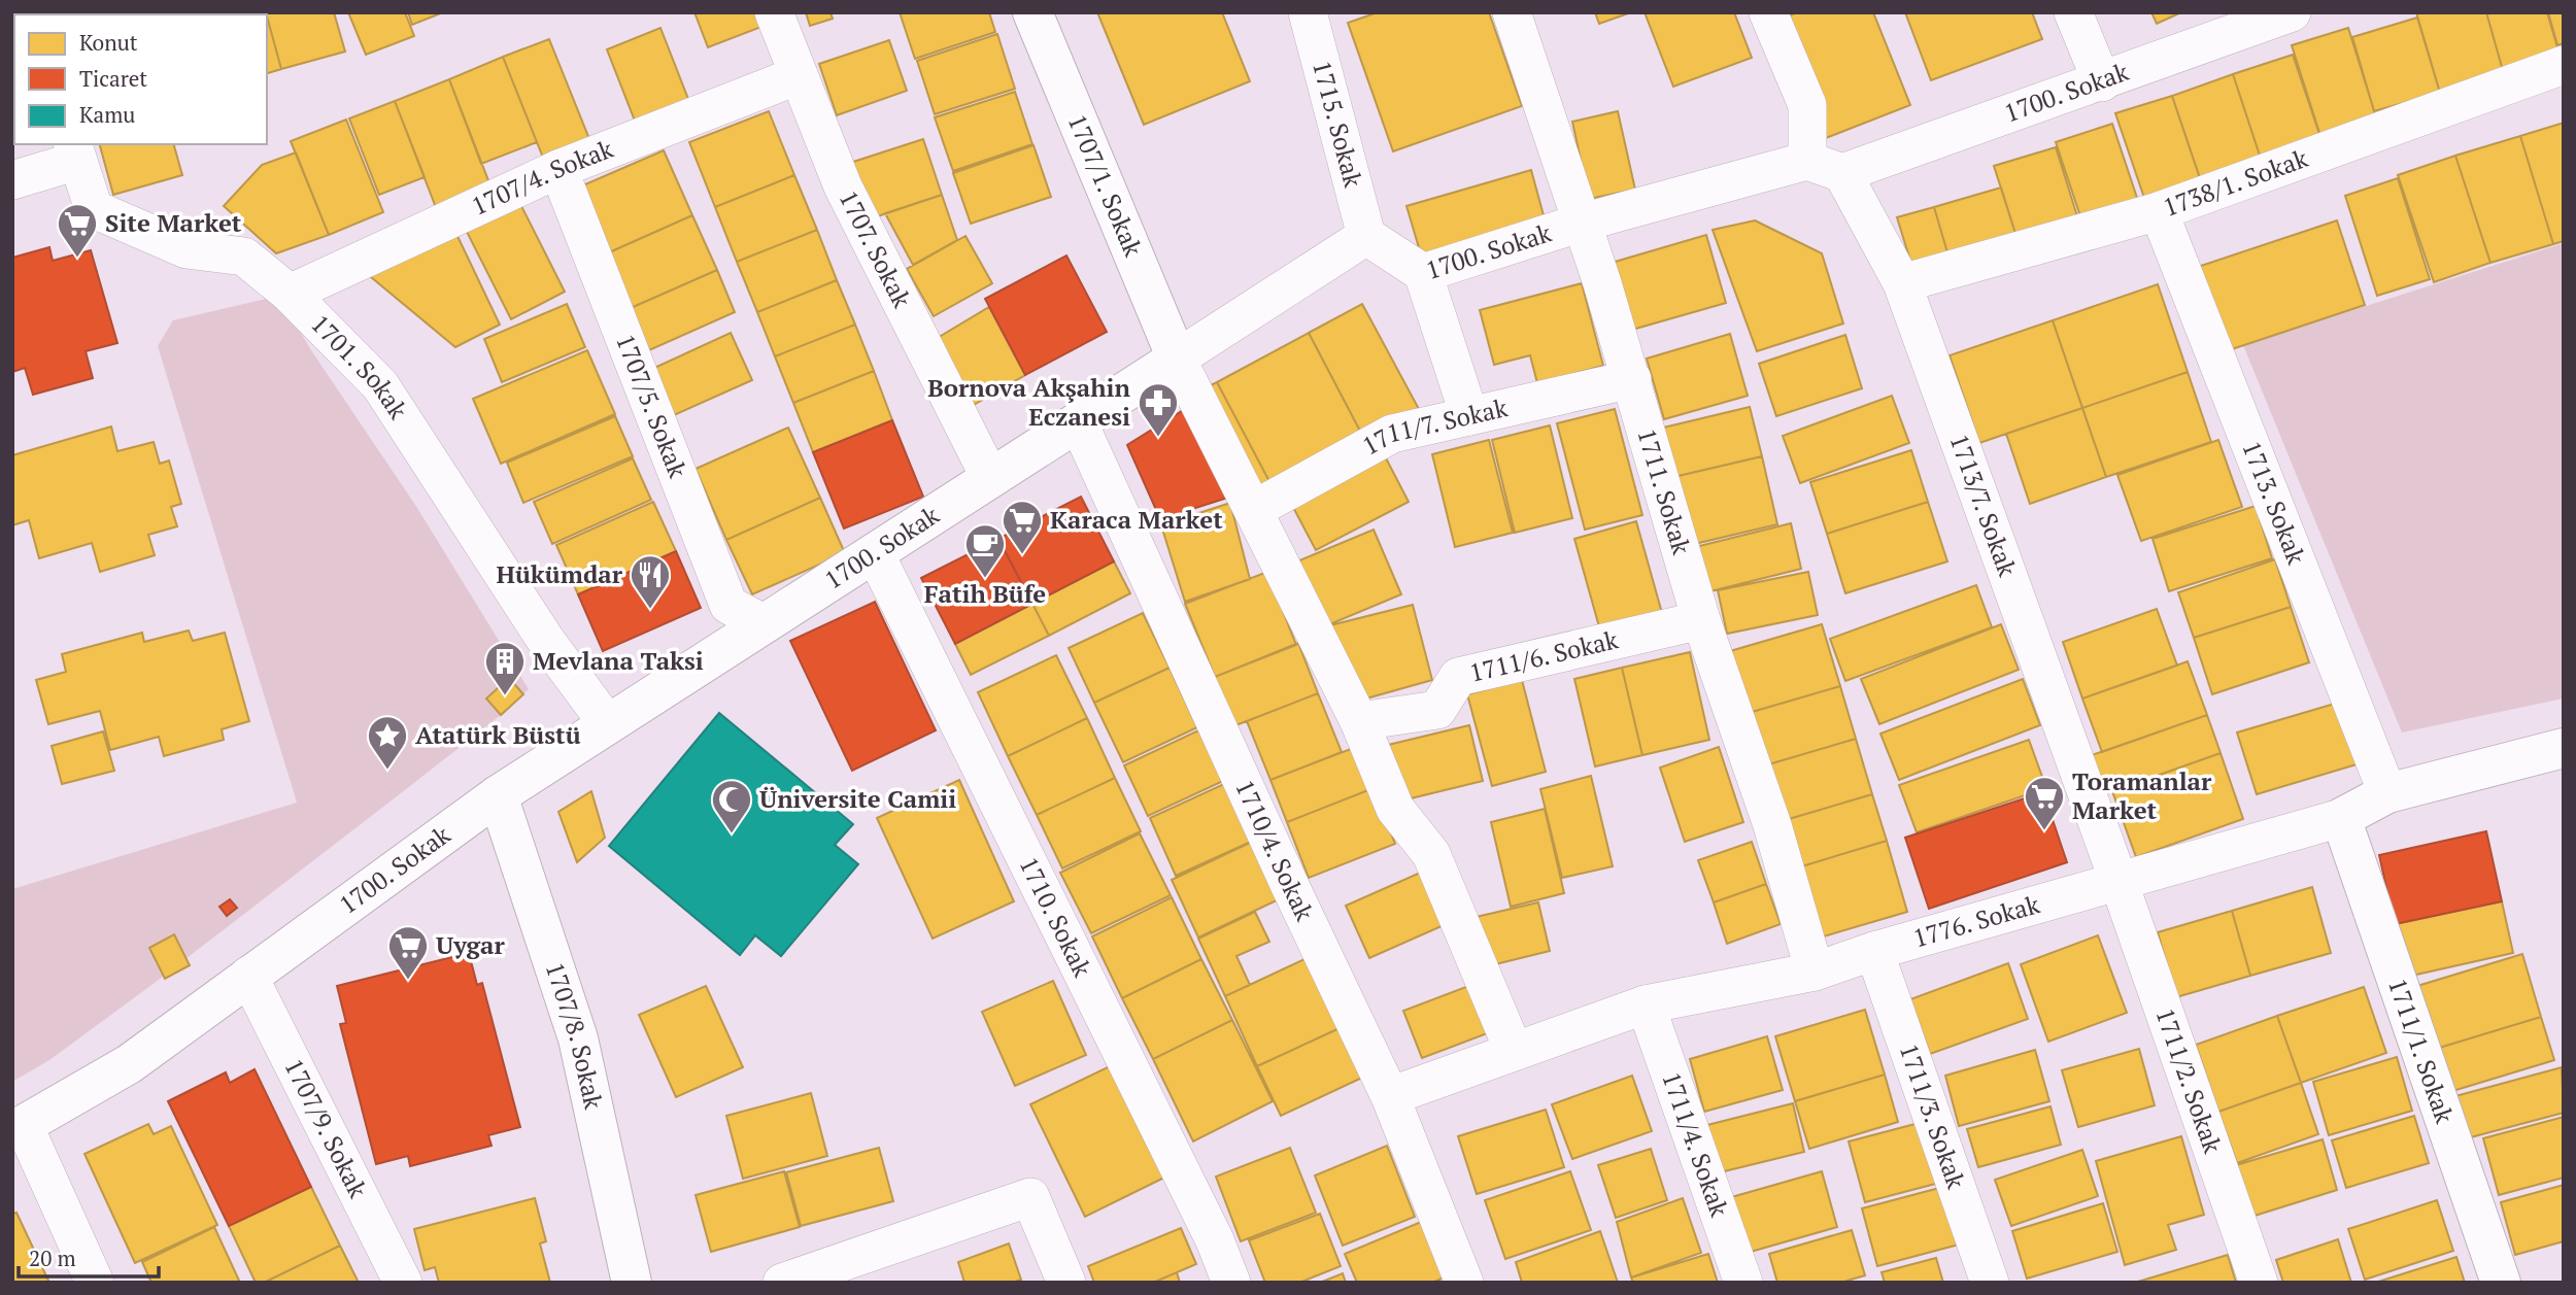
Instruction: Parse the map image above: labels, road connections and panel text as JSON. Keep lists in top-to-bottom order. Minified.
{"streets":{"street":["1700. Sokak","1715. Sokak","1707/4. Sokak","1738/1. Sokak","1707/1. Sokak","1707. Sokak","1701. Sokak","1707/5. Sokak","1711/7. Sokak","1711. Sokak","1713. Sokak","1713/7. Sokak","1711/6. Sokak","1710/4. Sokak","1710. Sokak","1776. Sokak","1707/8. Sokak","1711/1. Sokak","1711/2. Sokak","1711/3. Sokak","1707/9. Sokak","1711/4. Sokak"]},"crossings":[["1700. Sokak","1715. Sokak"],["1700. Sokak","1707/1. Sokak"],["1700. Sokak","1707. Sokak"],["1700. Sokak","1701. Sokak"],["1700. Sokak","1707/5. Sokak"],["1700. Sokak","1711. Sokak"],["1700. Sokak","1713/7. Sokak"],["1700. Sokak","1710/4. Sokak"],["1700. Sokak","1710. Sokak"],["1700. Sokak","1707/8. Sokak"],["1700. Sokak","1707/9. Sokak"],["1707/4. Sokak","1707. Sokak"],["1707/4. Sokak","1701. Sokak"],["1707/4. Sokak","1707/5. Sokak"],["1738/1. Sokak","1713. Sokak"],["1738/1. Sokak","1713/7. Sokak"],["1711/7. Sokak","1711. Sokak"],["1711. Sokak","1711/6. Sokak"],["1711. Sokak","1776. Sokak"],["1713. Sokak","1776. Sokak"],["1713/7. Sokak","1776. Sokak"],["1713/7. Sokak","1711/2. Sokak"],["1710/4. Sokak","1776. Sokak"],["1776. Sokak","1711/1. Sokak"],["1776. Sokak","1711/2. Sokak"],["1776. Sokak","1711/3. Sokak"],["1776. Sokak","1711/4. Sokak"]],"places":{"supermarket":["Site Market","Karaca Market","Toramanlar Market","Uygar"],"pharmacy":["Bornova Akşahin Eczanesi"],"cafe":["Fatih Büfe"],"restaurant":["Hükümdar"],"building":["Mevlana Taksi"],"place":["Atatürk Büstü"],"mosque":["Üniversite Camii"]},"legend":["Konut","Ticaret","Kamu"],"scale_bar":"20 m"}
